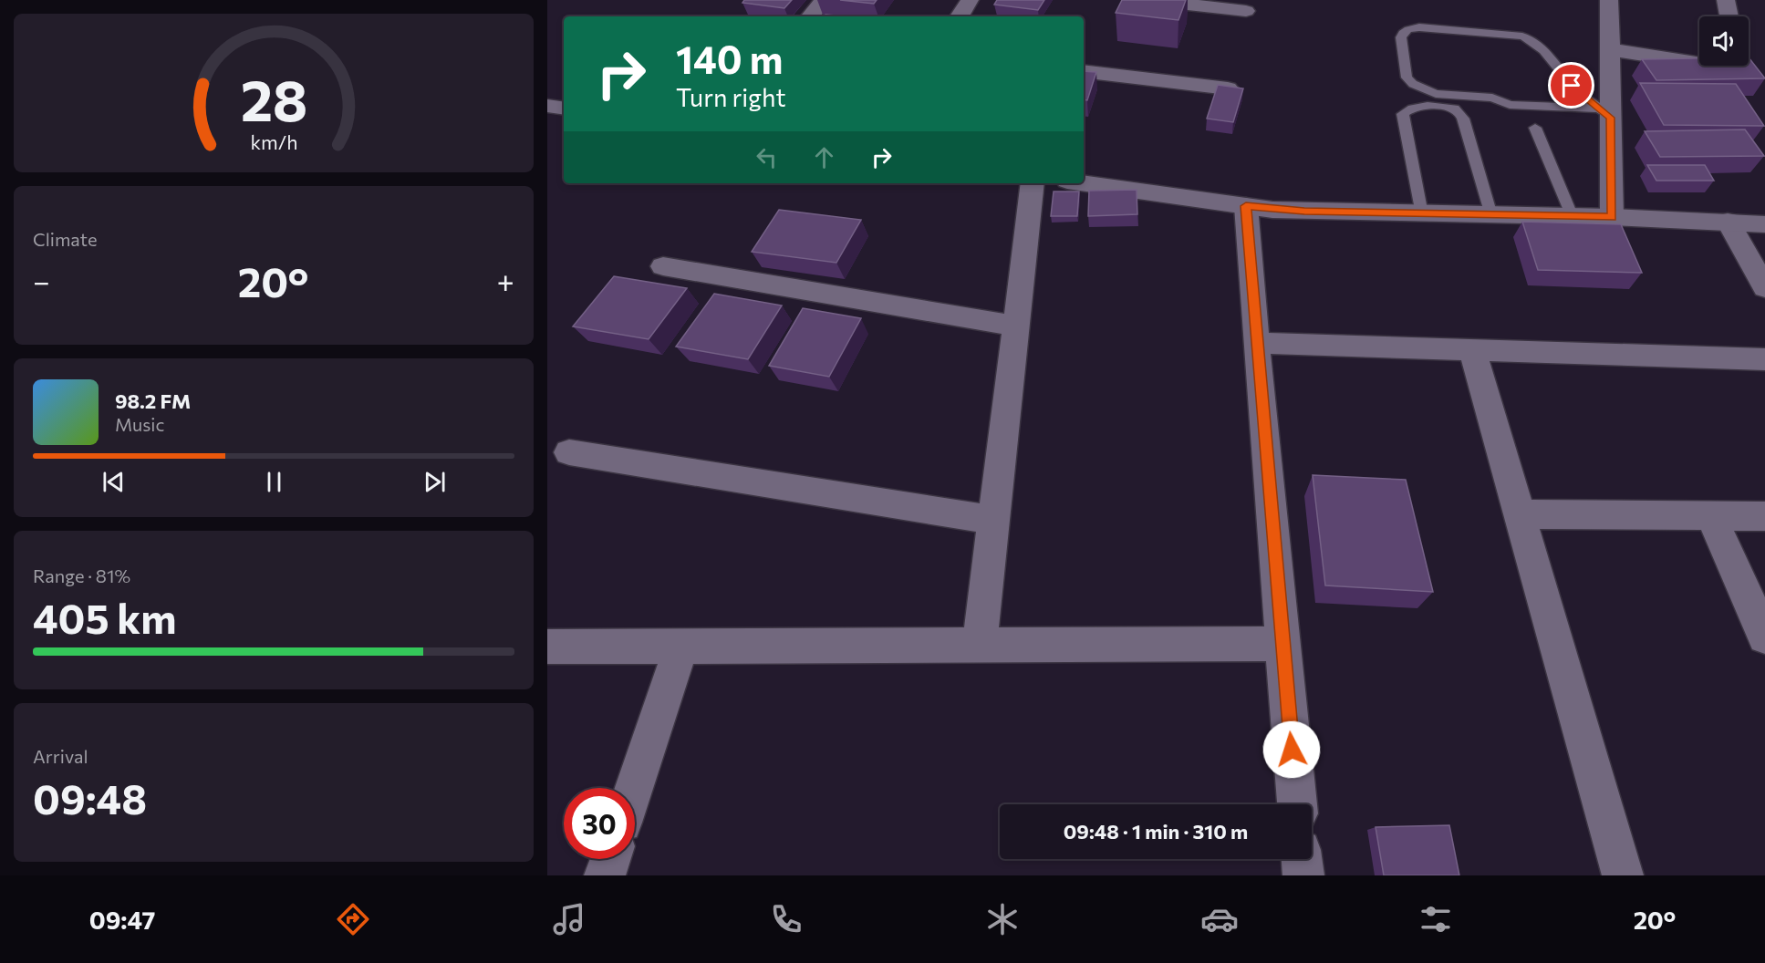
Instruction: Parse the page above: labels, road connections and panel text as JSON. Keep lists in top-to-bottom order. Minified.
{"page":{"turn":["140 m","Turn right"],"tile":["Climate",["Range · 81%","405 km"],["Arrival","09:48"]],"heat":["−","20°","+"],"song":["98.2 FM","Music"],"limit":"30","trip":"09:48 · 1 min · 310 m","tabs":["09:47","20°"],"gauge":["28","km/h"]}}
